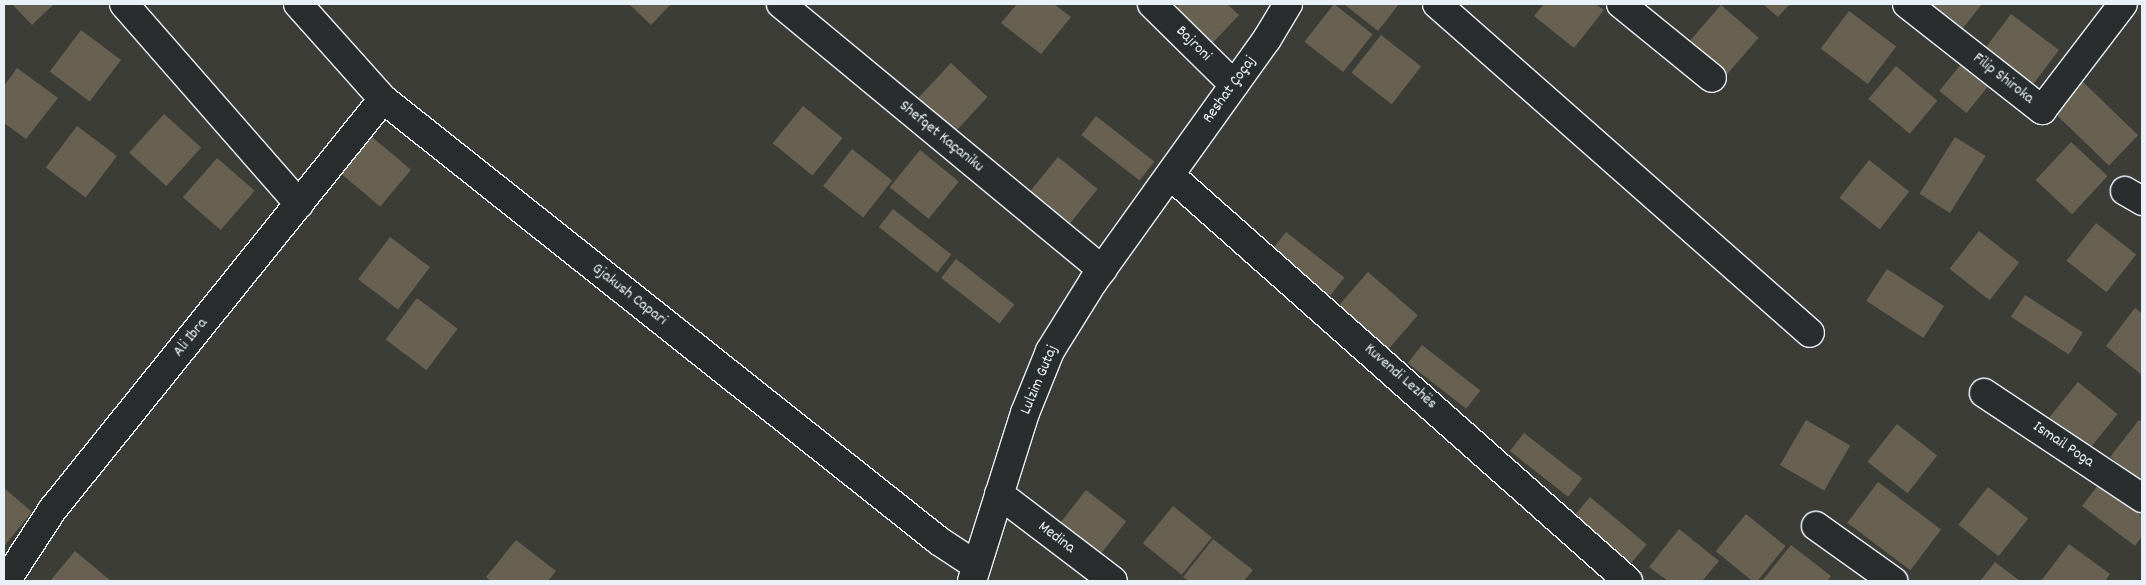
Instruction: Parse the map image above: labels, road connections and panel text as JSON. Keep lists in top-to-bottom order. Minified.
{"streets":{"street":["Bajroni","Filip Shiroka","Reshat Çoçaj","Shefqet Kaçaniku","Gjakush Capari","Ali Ibra","Kuvendi Lezhës","Lulzim Gutaj","Ismail Poga","Medina"]},"crossings":[["Bajroni","Reshat Çoçaj"],["Reshat Çoçaj","Kuvendi Lezhës"],["Reshat Çoçaj","Lulzim Gutaj"],["Shefqet Kaçaniku","Lulzim Gutaj"],["Gjakush Capari","Ali Ibra"],["Gjakush Capari","Lulzim Gutaj"],["Kuvendi Lezhës","Lulzim Gutaj"],["Lulzim Gutaj","Medina"]]}
